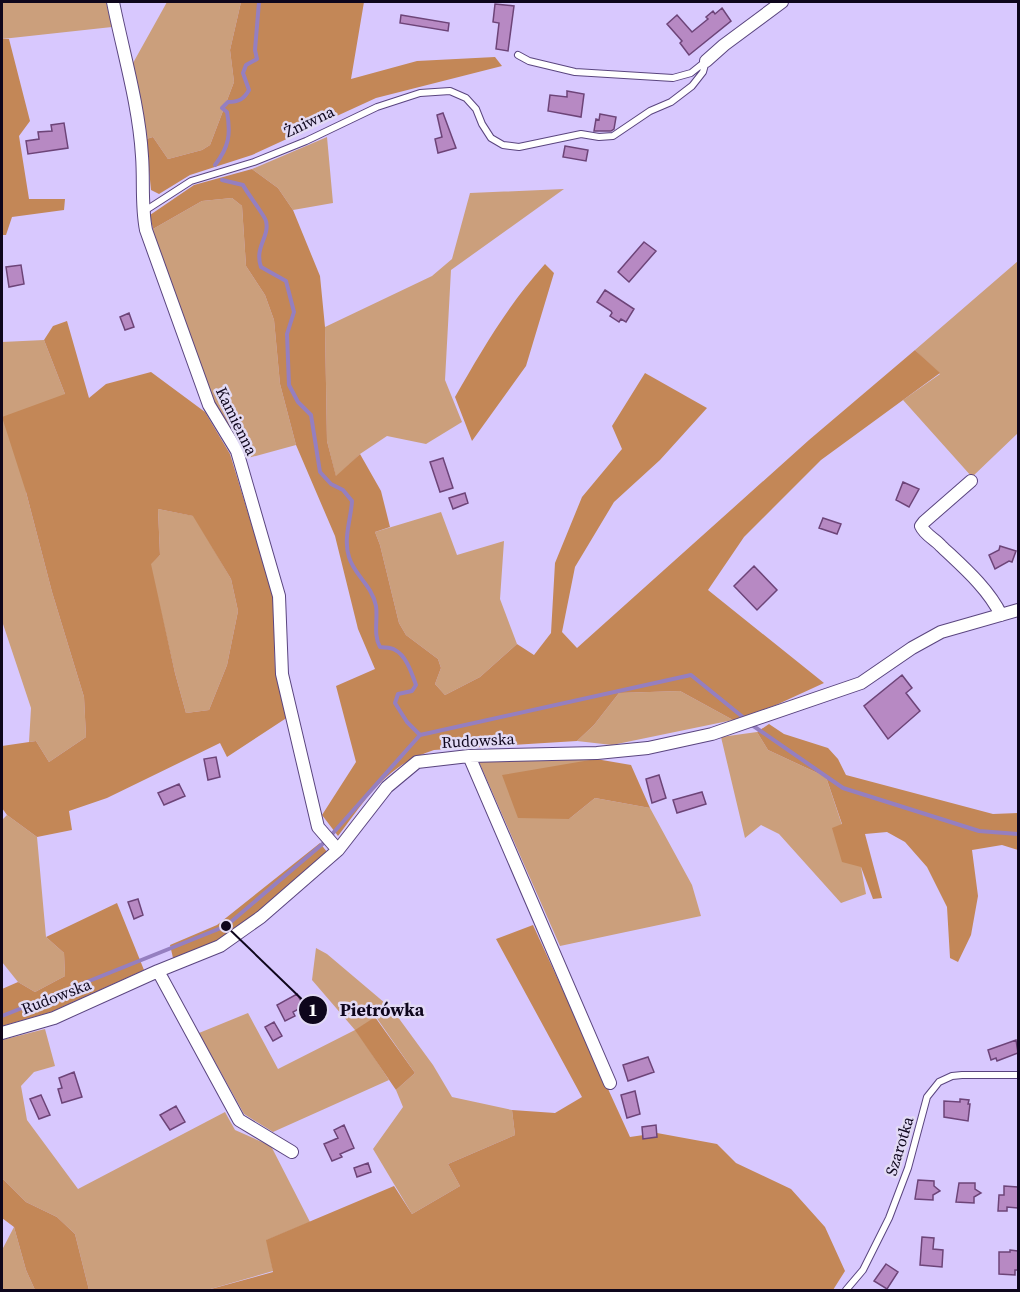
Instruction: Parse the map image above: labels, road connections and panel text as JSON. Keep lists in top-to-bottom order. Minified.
{"streets":{"street":["Kamienna","Rudowska"],"lane":["Żniwna","Szarotka"]},"crossings":[["Żniwna","Kamienna"],["Kamienna","Rudowska"]],"places":["Pietrówka"]}
